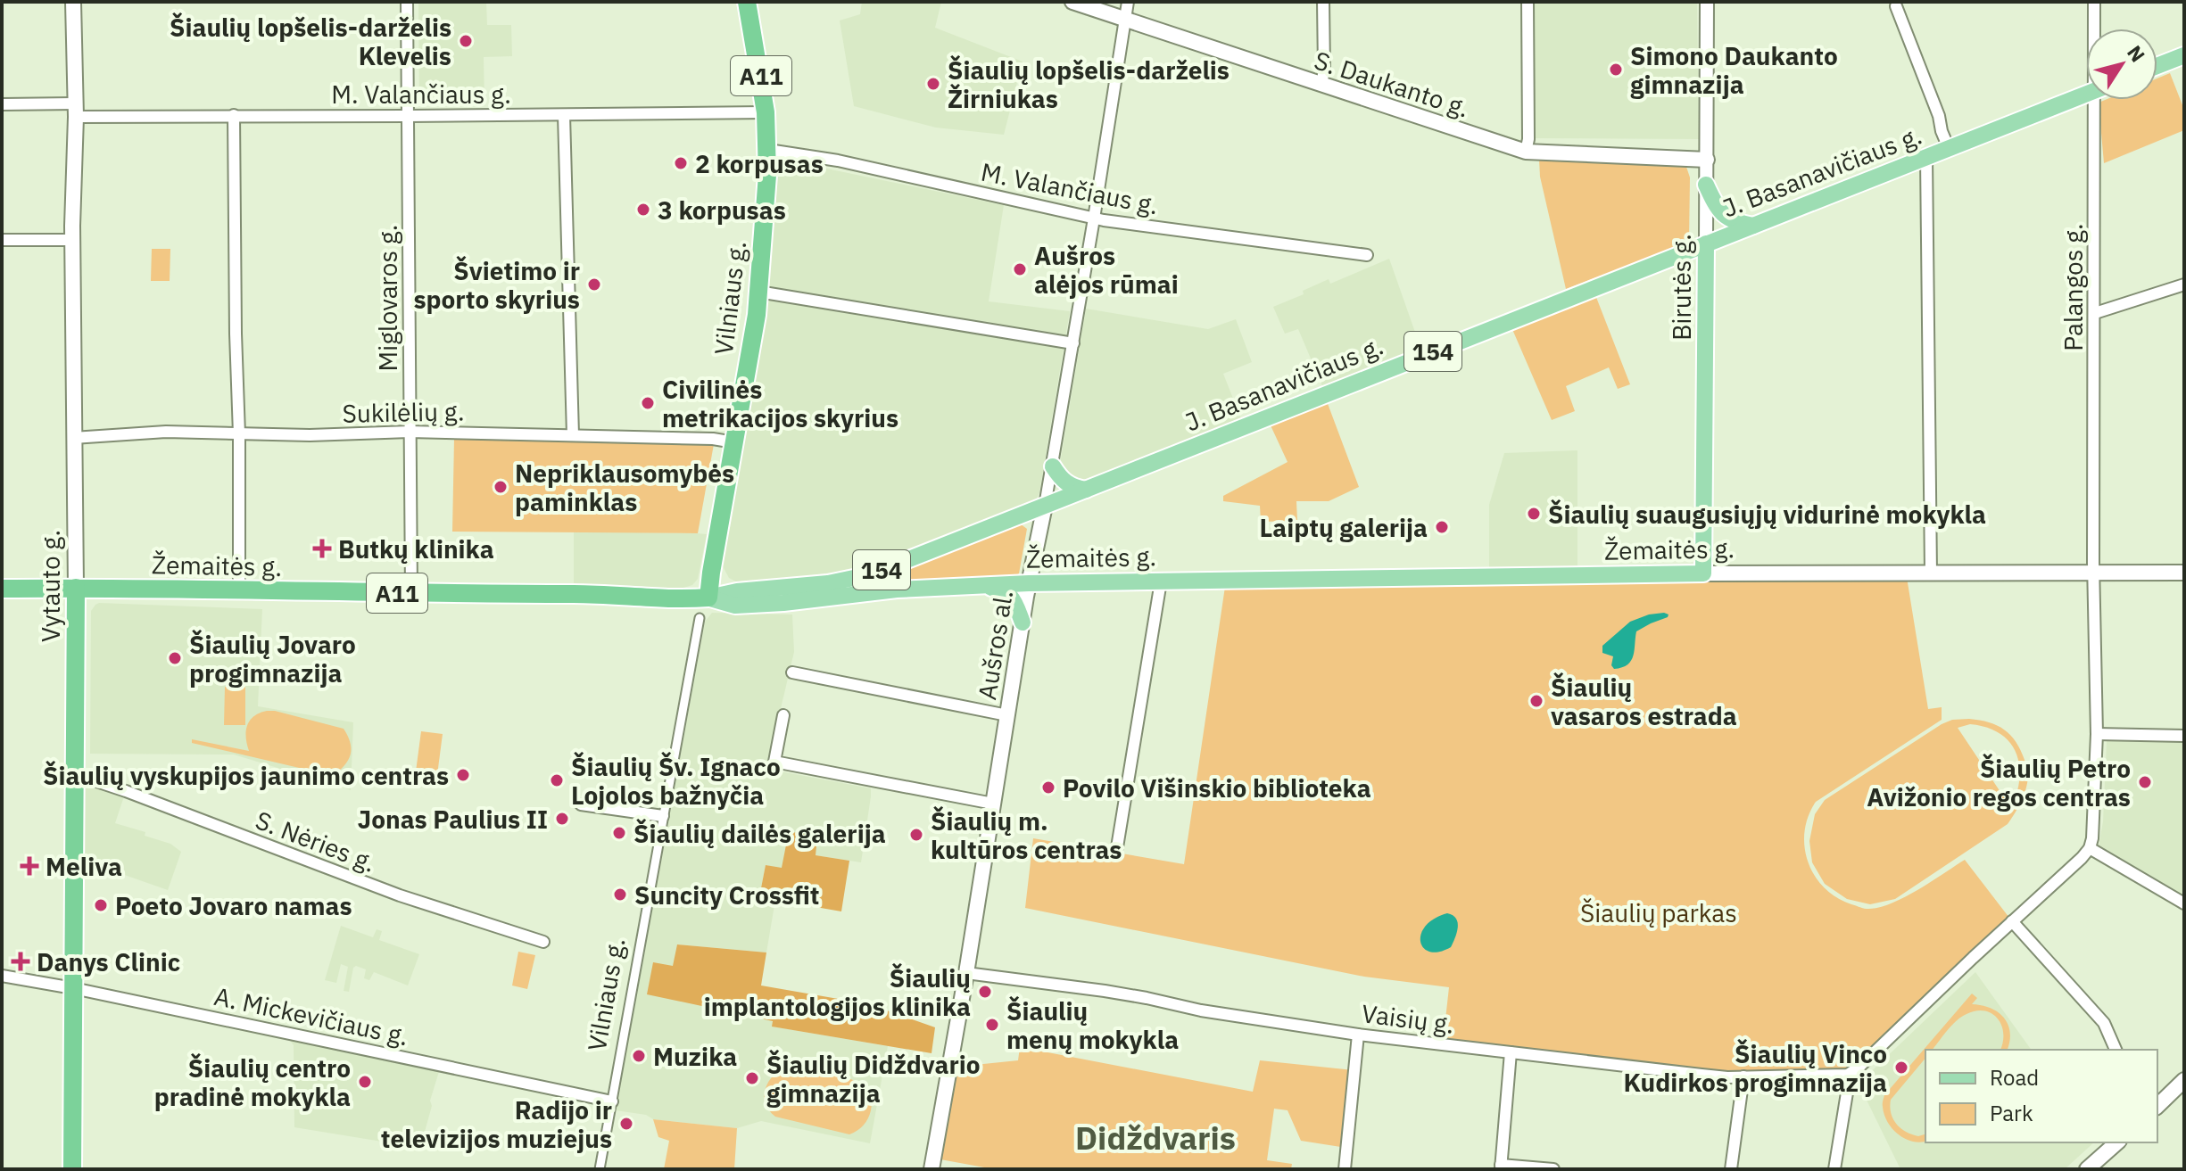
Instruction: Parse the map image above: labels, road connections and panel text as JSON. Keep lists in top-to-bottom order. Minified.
{"streets":{"highway":["A11","Vilniaus g.","Žemaitės g.","Vytauto g."],"main road":["S. Daukanto g.","J. Basanavičiaus g.","Birutės g.","154","Aušros al."],"street":["M. Valančiaus g.","Palangos g.","Miglovaros g.","Sukilėlių g.","S. Nėries g.","A. Mickevičiaus g.","Vaisių g."]},"crossings":[["S. Daukanto g.","Birutės g."],["S. Daukanto g.","Aušros al."],["M. Valančiaus g.","Miglovaros g."],["M. Valančiaus g.","Vilniaus g."],["M. Valančiaus g.","Vytauto g."],["M. Valančiaus g.","Aušros al."],["J. Basanavičiaus g.","Birutės g."],["J. Basanavičiaus g.","Vilniaus g."],["J. Basanavičiaus g.","Žemaitės g."],["J. Basanavičiaus g.","Aušros al."],["Birutės g.","Žemaitės g."],["Palangos g.","Žemaitės g."],["Miglovaros g.","Sukilėlių g."],["Miglovaros g.","Žemaitės g."],["Vilniaus g.","Sukilėlių g."],["Vilniaus g.","Žemaitės g."],["Vilniaus g.","A. Mickevičiaus g."],["Sukilėlių g.","Vytauto g."],["Žemaitės g.","Vytauto g."],["Žemaitės g.","Aušros al."],["Vytauto g.","S. Nėries g."],["Vytauto g.","A. Mickevičiaus g."],["Aušros al.","Vaisių g."]],"districts":["Didždvaris"],"parks":["Šiaulių parkas"],"places":{"other":["Šiaulių lopšelis-darželis Klevelis","Simono Daukanto gimnazija","Šiaulių lopšelis-darželis Žirniukas","2 korpusas","3 korpusas","Aušros alėjos rūmai","Švietimo ir sporto skyrius","Civilinės metrikacijos skyrius","Nepriklausomybės paminklas","Šiaulių suaugusiųjų vidurinė mokykla","Laiptų galerija","Šiaulių Jovaro progimnazija","Šiaulių vasaros estrada","Šiaulių vyskupijos jaunimo centras","Šiaulių Šv. Ignaco Lojolos bažnyčia","Šiaulių Petro Avižonio regos centras","Povilo Višinskio biblioteka","Jonas Paulius II","Šiaulių dailės galerija","Šiaulių m. kultūros centras","Suncity Crossfit","Poeto Jovaro namas","Šiaulių implantologijos klinika","Šiaulių menų mokykla","Muzika","Šiaulių Vinco Kudirkos progimnazija","Šiaulių Didždvario gimnazija","Šiaulių centro pradinė mokykla","Radijo ir televizijos muziejus"],"health":["Butkų klinika","Meliva","Danys Clinic"]},"legend":["Road","Park"],"north":"top right"}
